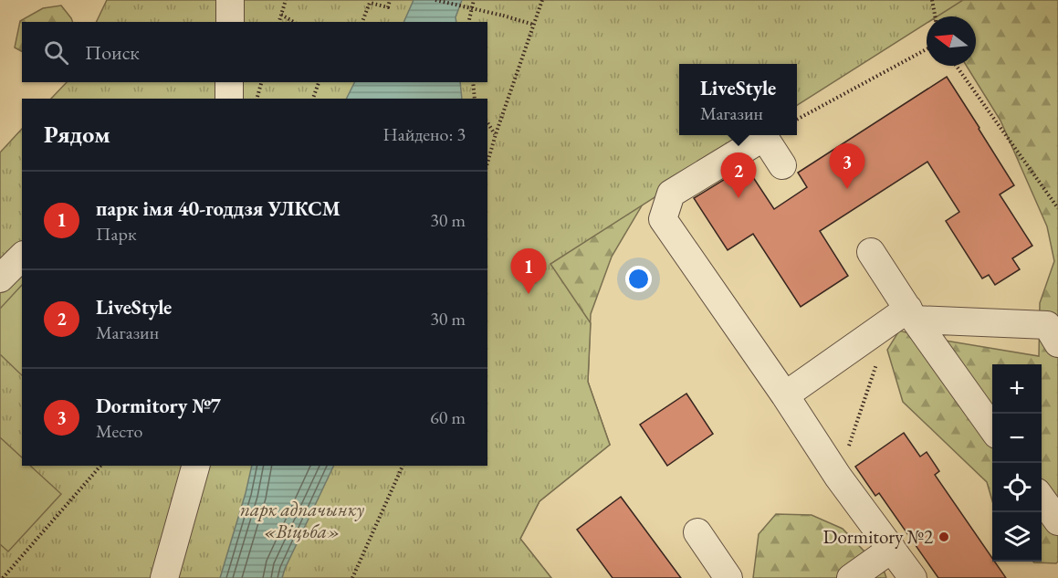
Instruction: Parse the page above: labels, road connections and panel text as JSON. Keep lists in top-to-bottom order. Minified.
{"parks":["парк адпачынку «Віцьба»"],"places":["Dormitory №2"],"north":"left","page":{"search":"Поиск","popup":["LiveStyle","Магазин"],"heading":["Рядом","Найдено: 3"],"pins":["3","2","1"],"list":[{"mark":"1","name":"парк імя 40-годдзя УЛКСМ","note":"Парк","value":"30 m"},{"mark":"2","name":"LiveStyle","note":"Магазин","value":"30 m"},{"mark":"3","name":"Dormitory №7","note":"Место","value":"60 m"}],"map_buttons":["+","−"]}}
